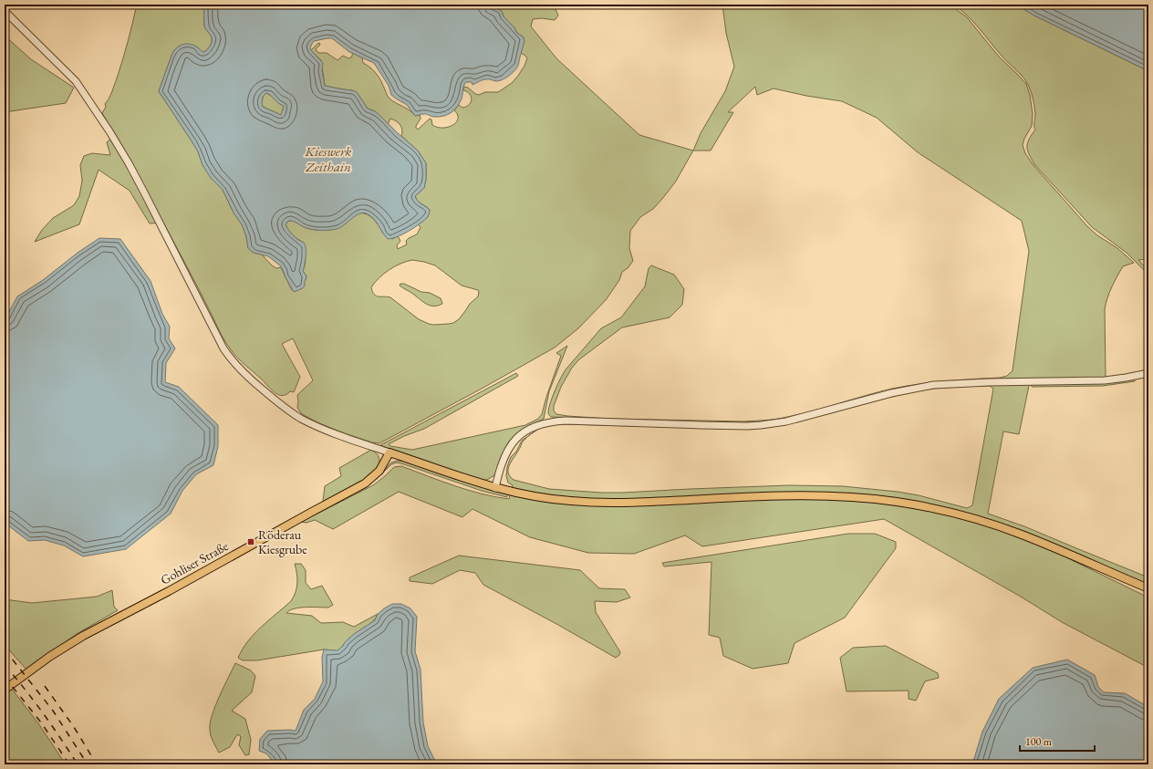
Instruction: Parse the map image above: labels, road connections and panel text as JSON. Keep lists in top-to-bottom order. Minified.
{"streets":{"main road":["Gohliser Straße"]},"water":["Kieswerk Zeithain"],"places":{"transit":["Röderau Kiesgrube"]},"scale_bar":"100 m"}
